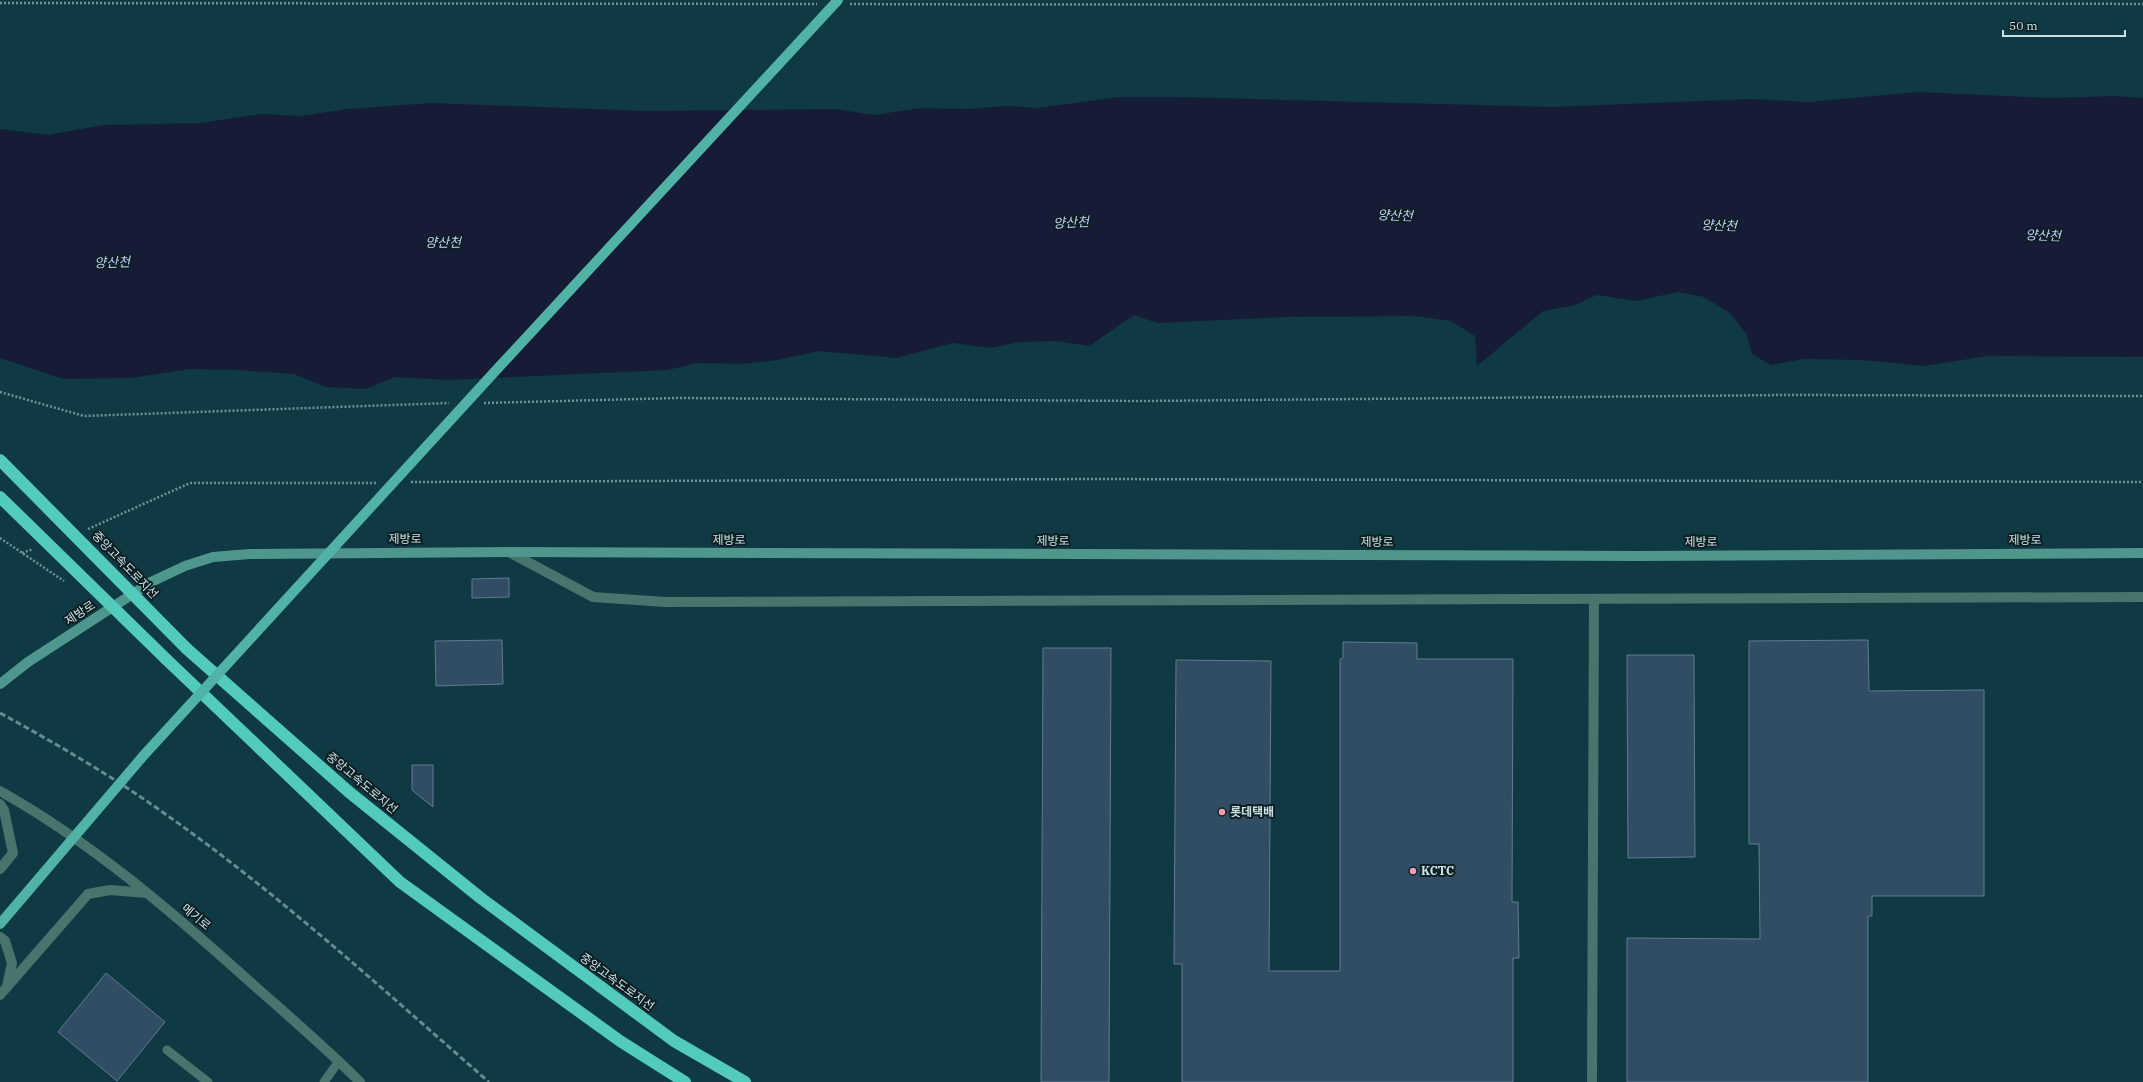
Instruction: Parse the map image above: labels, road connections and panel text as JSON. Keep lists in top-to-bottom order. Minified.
{"streets":{"highway":["중앙고속도로지선"],"main road":["제방로"],"street":["메기로"]},"water":["양산천"],"places":["롯데택배","KCTC"],"scale_bar":"50 m"}
